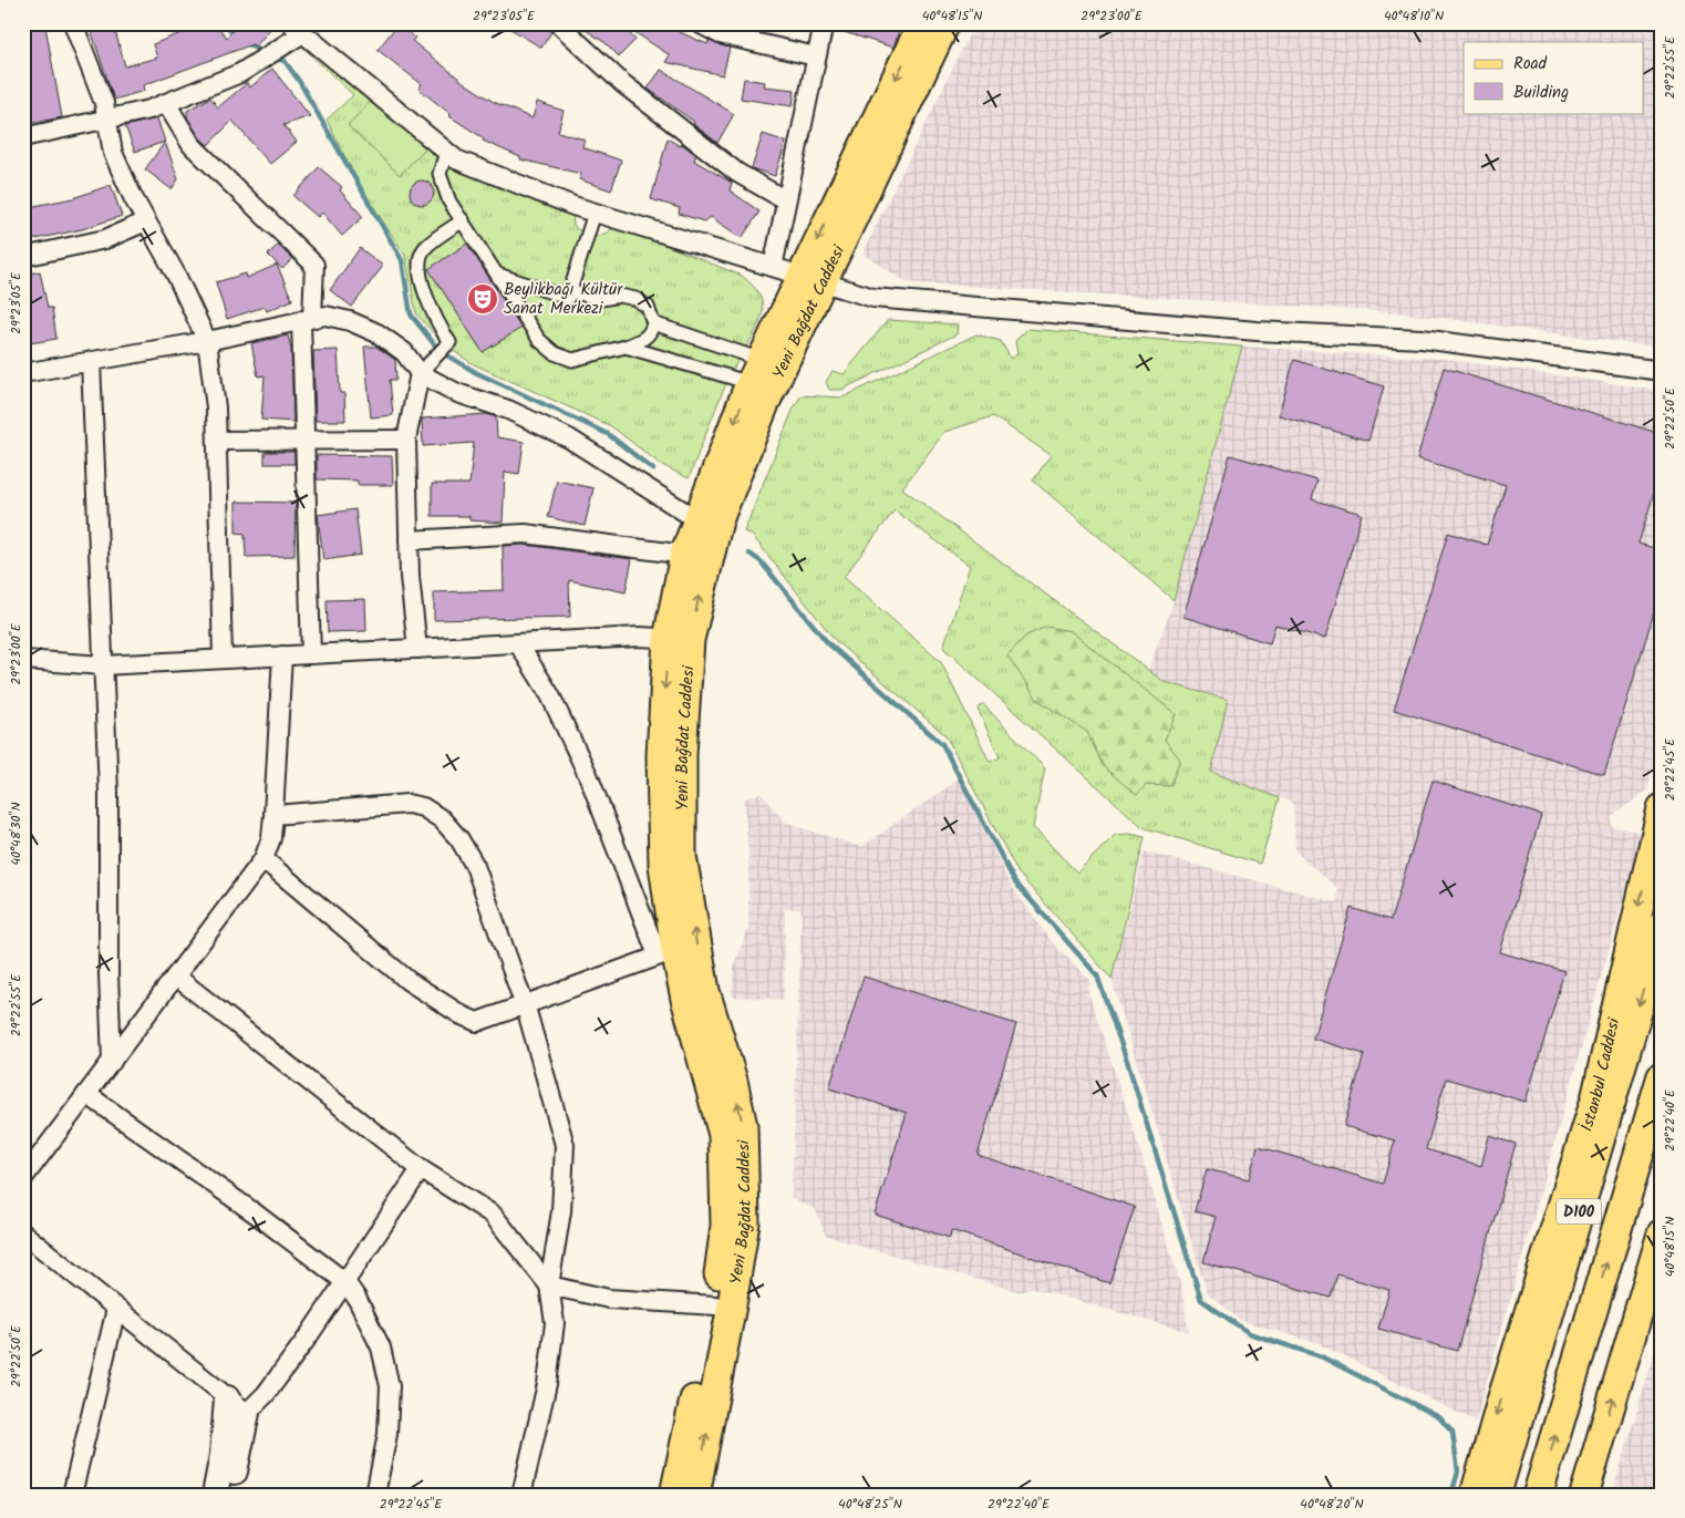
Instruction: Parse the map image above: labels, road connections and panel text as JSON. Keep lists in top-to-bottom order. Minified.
{"streets":{"highway":["D100"],"main road":["Yeni Bağdat Caddesi","İstanbul Caddesi"]},"places":{"theatre":["Beylikbağı Kültür Sanat Merkezi"]},"legend":["Road","Building"],"coordinates":["29°23'05\"E","40°48'15\"N","29°23'00\"E","40°48'10\"N","29°22'55\"E","29°22'50\"E","29°22'45\"E","40°48'30\"N","29°22'40\"E","40°48'25\"N","40°48'20\"N"]}
